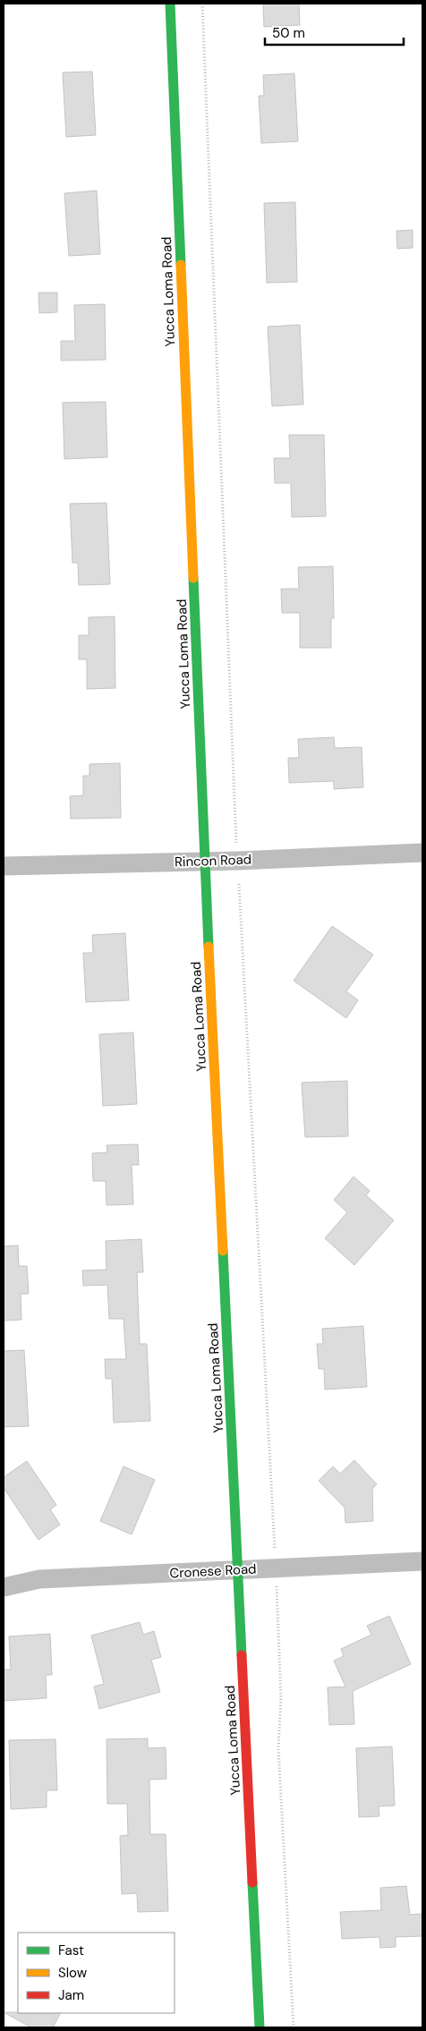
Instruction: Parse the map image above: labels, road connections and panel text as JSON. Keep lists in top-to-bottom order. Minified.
{"streets":{"main road":["Yucca Loma Road"],"street":["Rincon Road","Cronese Road"]},"crossings":[["Yucca Loma Road","Rincon Road"],["Yucca Loma Road","Cronese Road"]],"legend":["Fast","Slow","Jam"],"scale_bar":"50 m"}
